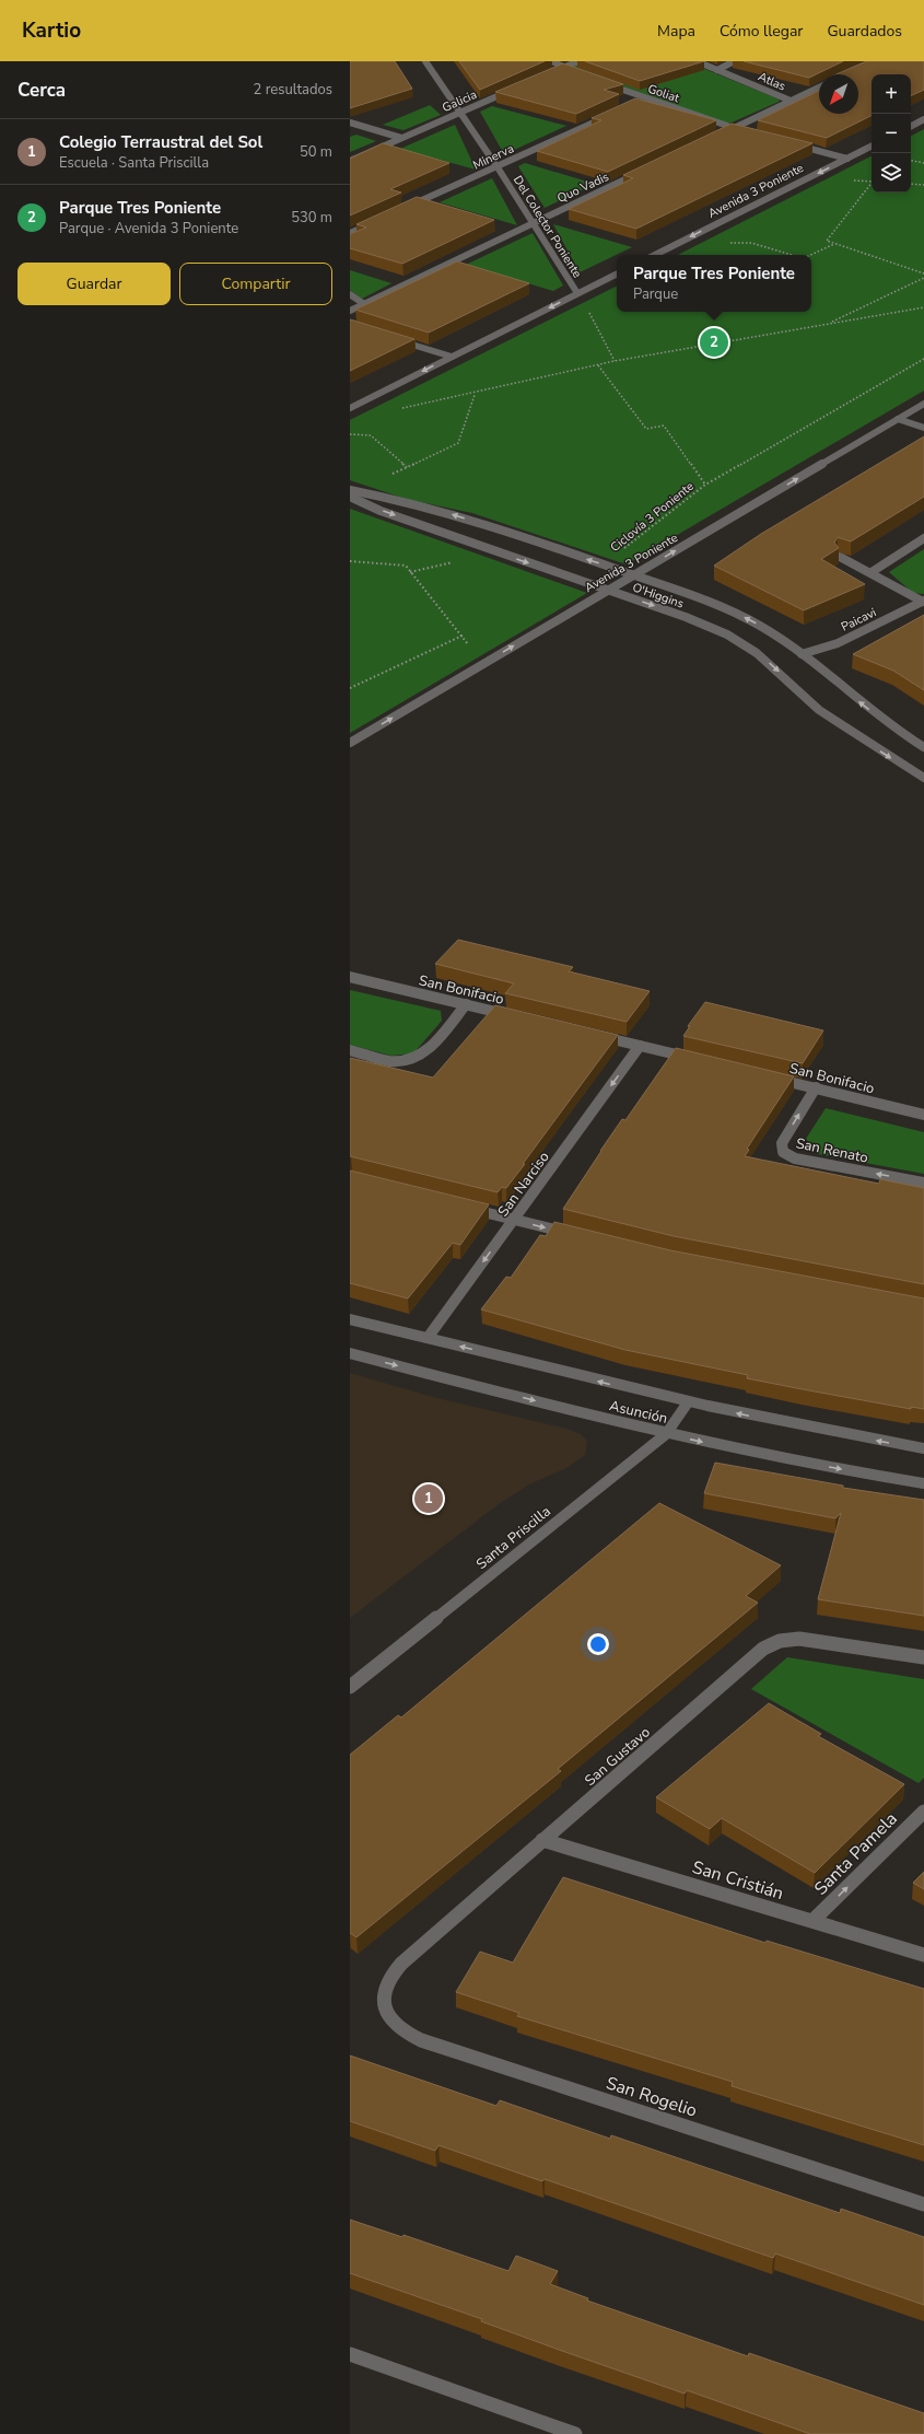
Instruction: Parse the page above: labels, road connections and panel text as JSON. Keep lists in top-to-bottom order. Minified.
{"streets":{"street":["Atlas","Goliat","Galicia","Minerva","Quo Vadis","Avenida 3 Poniente","Del Colector Poniente","O'Higgins","Paicavi","San Bonifacio","San Renato","San Narciso","Asunción","Santa Priscilla","San Gustavo","Santa Pamela","San Cristián","San Rogelio"],"path":["Ciclovía 3 Poniente"]},"crossings":[["Galicia","Del Colector Poniente"],["Minerva","Del Colector Poniente"],["Quo Vadis","Del Colector Poniente"],["Avenida 3 Poniente","O'Higgins"],["Ciclovía 3 Poniente","O'Higgins"],["O'Higgins","Paicavi"],["San Bonifacio","San Renato"],["San Narciso","Asunción"],["Asunción","Santa Priscilla"],["San Gustavo","San Cristián"],["San Gustavo","San Rogelio"],["Santa Pamela","San Cristián"]],"one_way":["San Narciso","Santa Pamela"],"north":"bottom left","page":{"header":"Kartio","nav":["Mapa","Cómo llegar","Guardados"],"heading":["Cerca","2 resultados"],"map_buttons":["+","−"],"list":[{"mark":"1","name":"Colegio Terraustral del Sol","note":"Escuela · Santa Priscilla","value":"50 m"},{"mark":"2","name":"Parque Tres Poniente","note":"Parque · Avenida 3 Poniente","value":"530 m"}],"buttons":["Guardar","Compartir"],"popup":["Parque Tres Poniente","Parque"],"pins":["2","1"]}}
